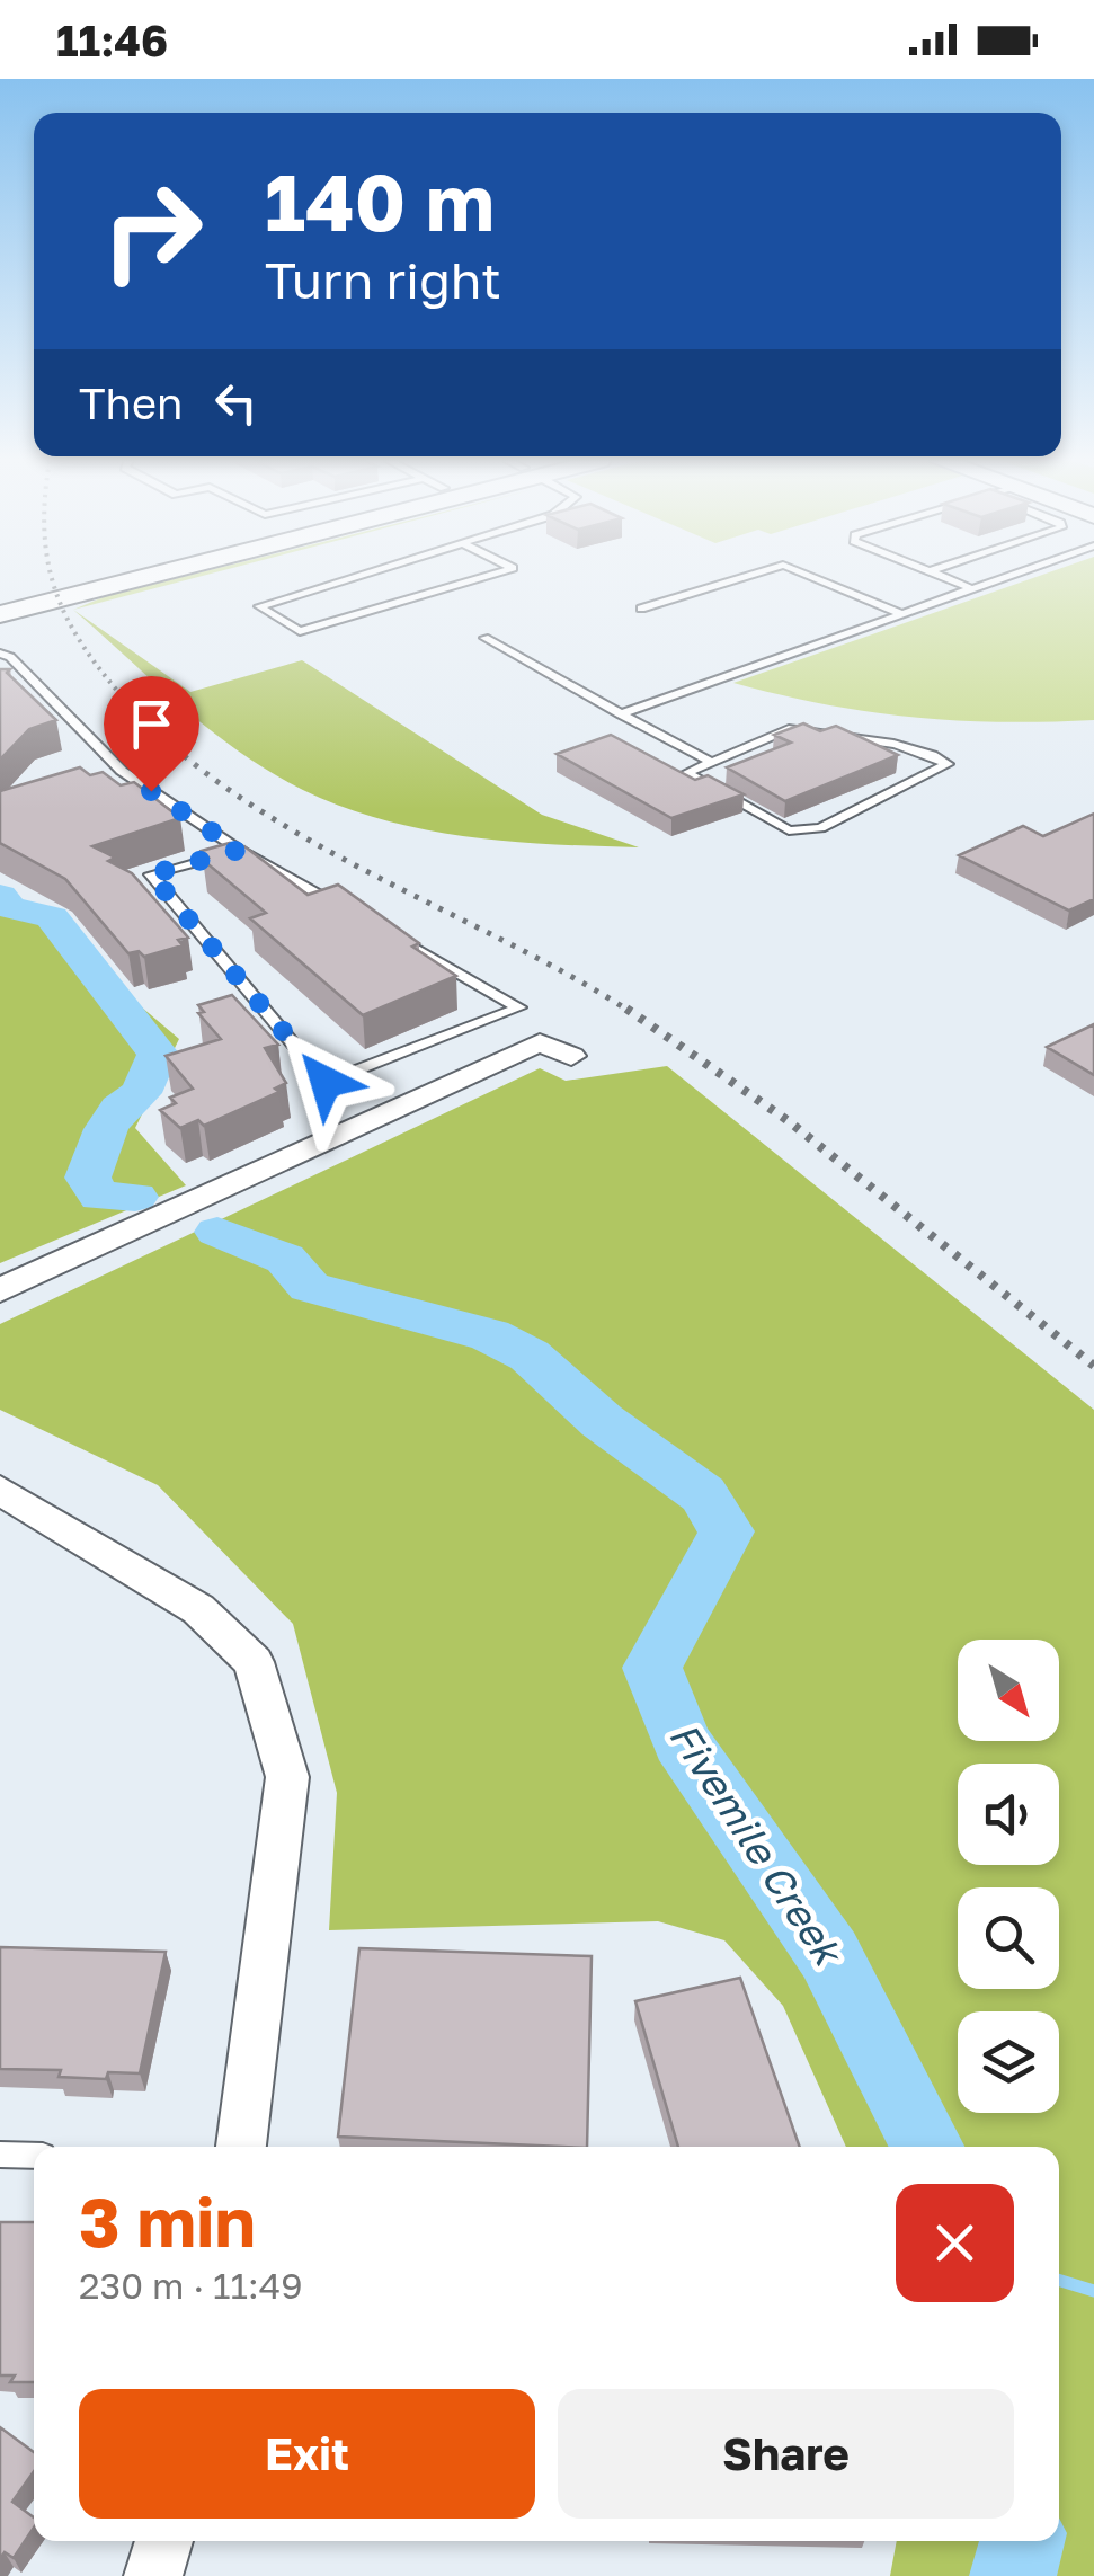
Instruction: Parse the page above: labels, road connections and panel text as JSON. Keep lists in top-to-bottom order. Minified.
{"water":["Fivemile Creek"],"north":"bottom right","page":{"status":"11:46","turn":["140 m","Turn right"],"then":"Then","heading":["3 min","230 m · 11:49"],"buttons":["Exit","Share"]}}
